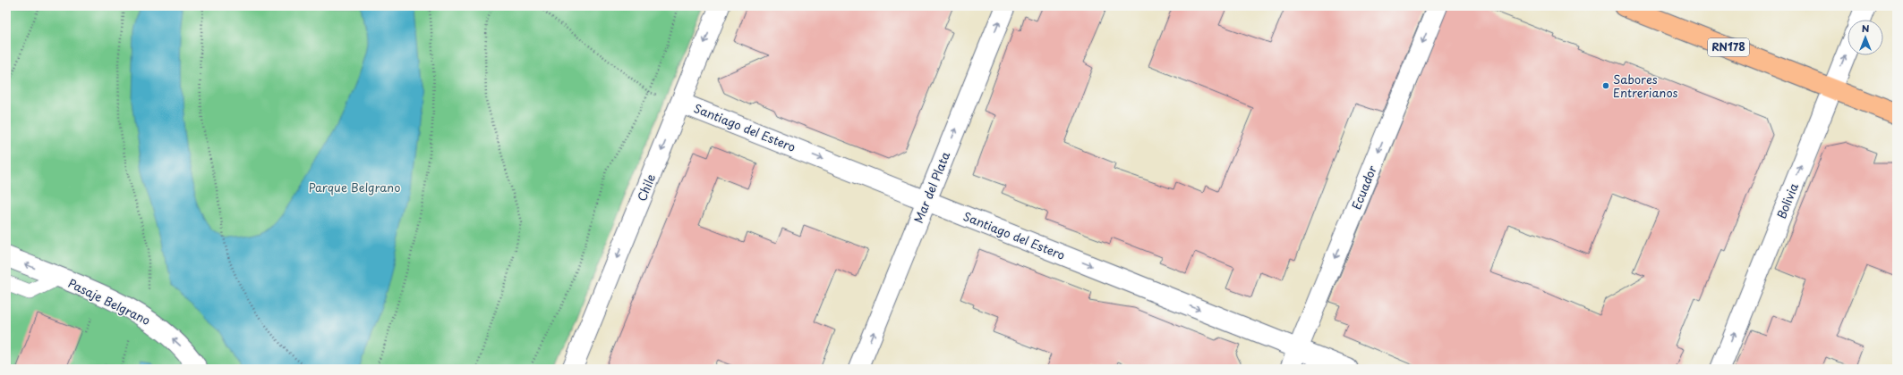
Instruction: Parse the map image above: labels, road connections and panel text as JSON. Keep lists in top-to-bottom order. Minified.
{"streets":{"main road":["RN178"],"street":["Santiago del Estero","Chile","Mar del Plata","Ecuador","Bolivia","Pasaje Belgrano"]},"crossings":[["RN178","Bolivia"],["Santiago del Estero","Chile"],["Santiago del Estero","Mar del Plata"],["Santiago del Estero","Ecuador"]],"one_way":["Santiago del Estero","Chile","Mar del Plata","Ecuador","Bolivia","Pasaje Belgrano"],"parks":["Parque Belgrano"],"places":["Sabores Entrerianos"],"north":"top"}
